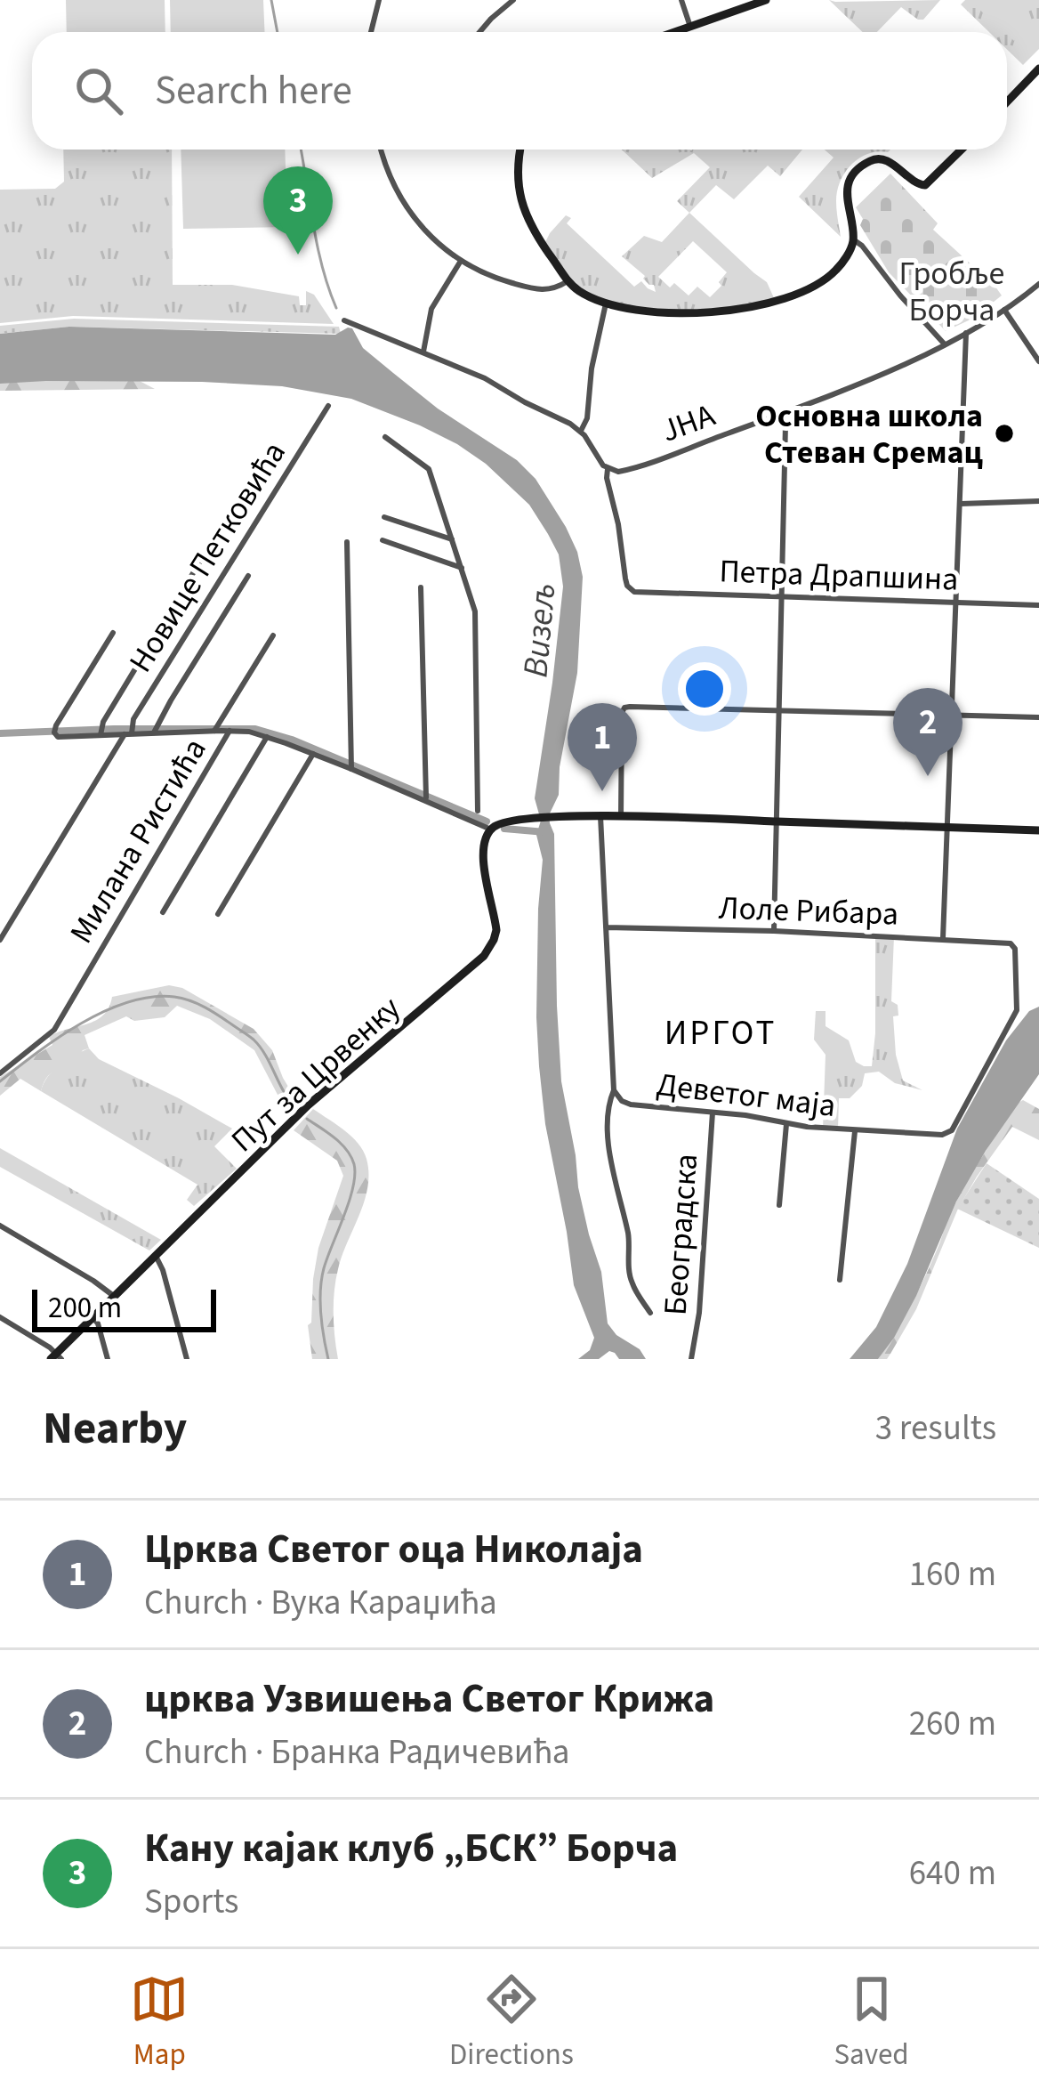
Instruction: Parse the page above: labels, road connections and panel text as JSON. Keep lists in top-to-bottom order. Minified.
{"streets":{"street":["ЈНА","Новице Петковића","Петра Драпшина","Милана Ристића","Лоле Рибара","Пут за Црвенку","Деветог маја","Београдска"]},"crossings":[["ЈНА","Петра Драпшина"],["Лоле Рибара","Деветог маја"],["Деветог маја","Београдска"]],"districts":["ИРГОТ"],"water":["Визељ"],"parks":["Гробље Борча"],"places":["Основна школа Стеван Сремац"],"scale_bar":"200 m","page":{"search":"Search here","pins":["3","2","1"],"scale":"200 m","heading":["Nearby","3 results"],"list":[{"mark":"1","name":"Црква Светог оца Николаја","note":"Church · Вука Караџића","value":"160 m"},{"mark":"2","name":"црква Узвишења Светог Крижа","note":"Church · Бранка Радичевића","value":"260 m"},{"mark":"3","name":"Кану кајак клуб „БСК” Борча","note":"Sports","value":"640 m"}],"nav":["Map","Directions","Saved"]}}
